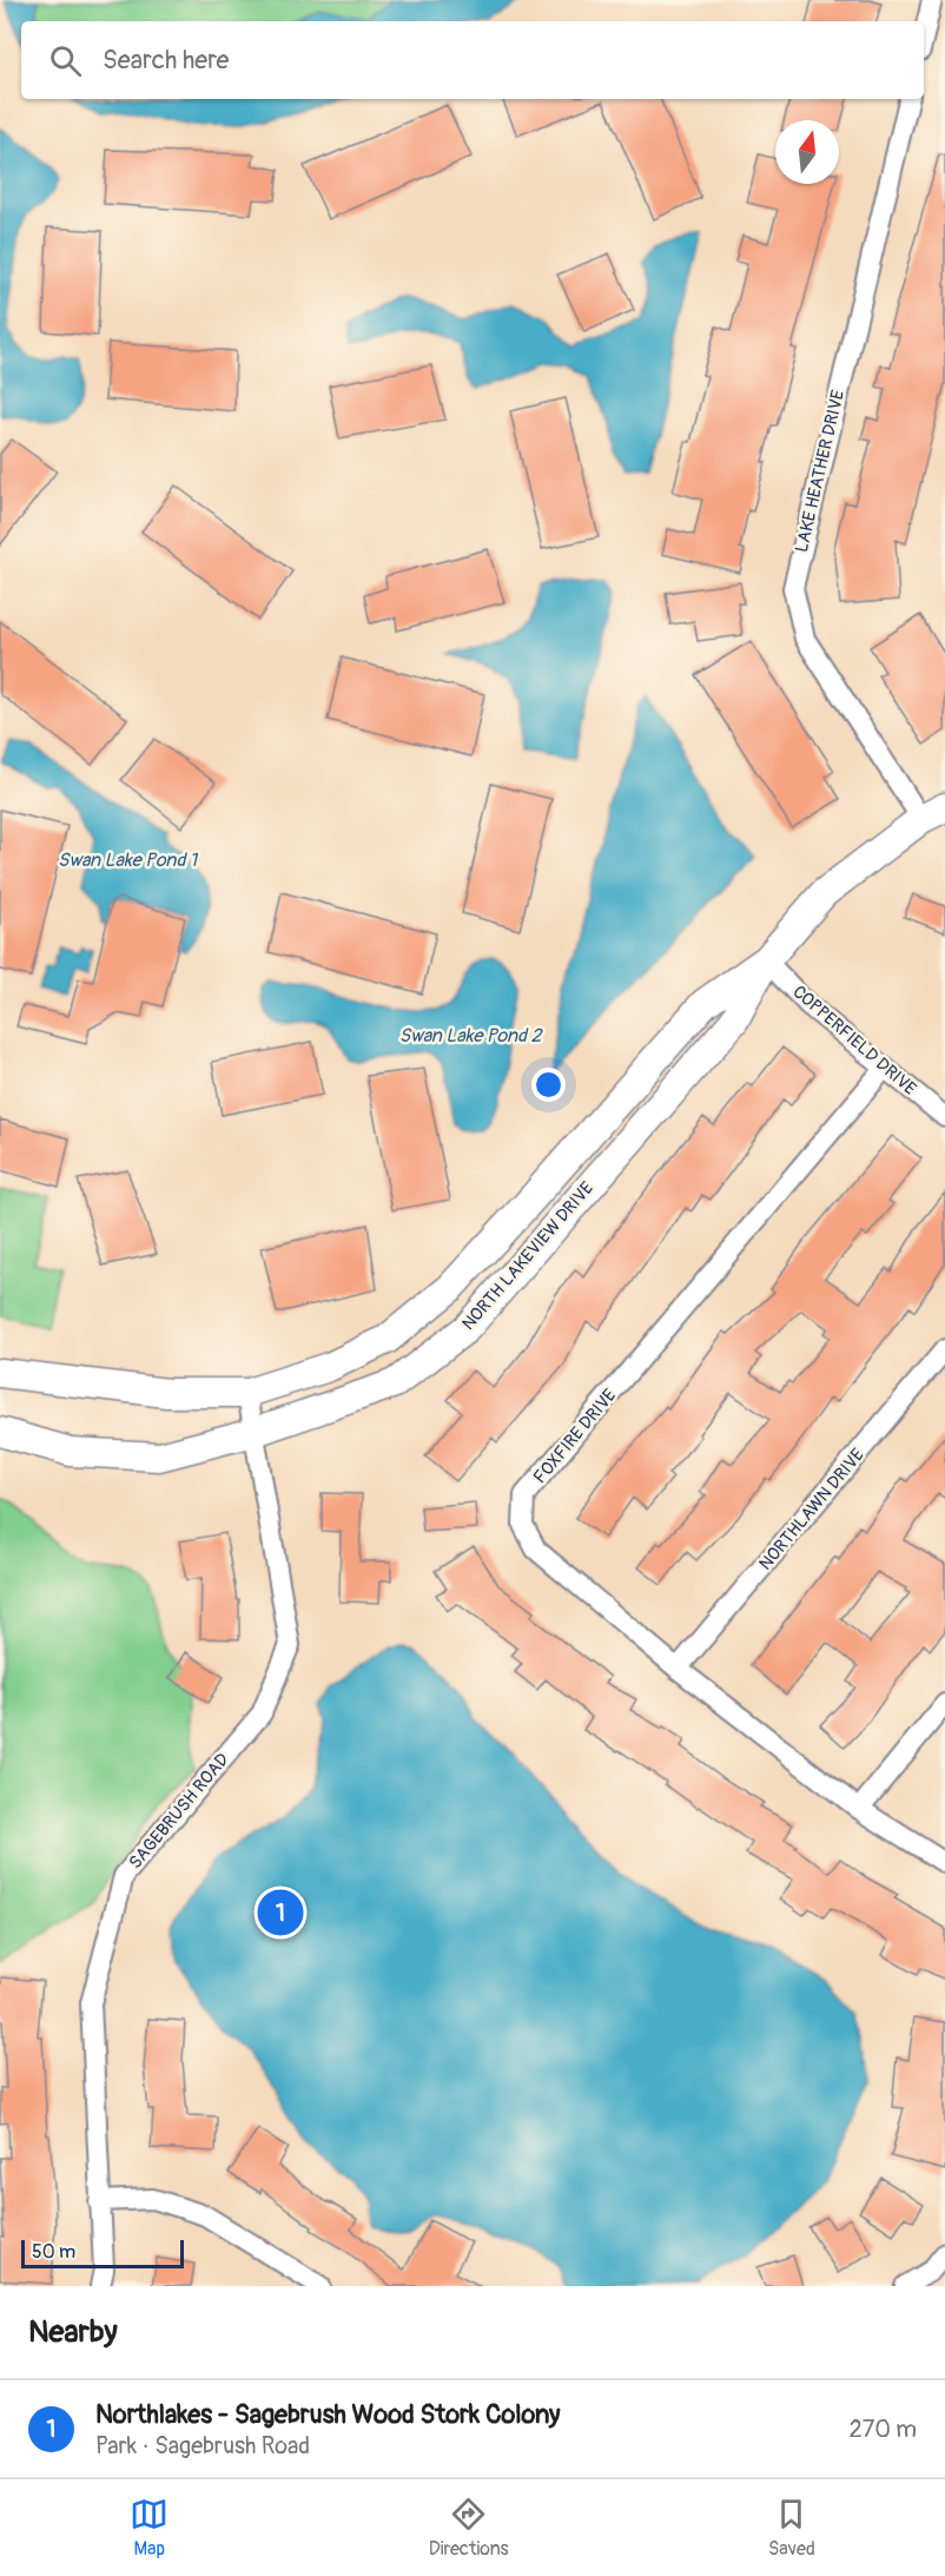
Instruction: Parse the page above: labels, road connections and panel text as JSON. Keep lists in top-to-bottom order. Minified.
{"streets":{"street":["LAKE HEATHER DRIVE","COPPERFIELD DRIVE","NORTH LAKEVIEW DRIVE","FOXFIRE DRIVE","NORTHLAWN DRIVE","SAGEBRUSH ROAD"]},"crossings":[["LAKE HEATHER DRIVE","NORTH LAKEVIEW DRIVE"],["COPPERFIELD DRIVE","NORTH LAKEVIEW DRIVE"],["COPPERFIELD DRIVE","FOXFIRE DRIVE"],["NORTH LAKEVIEW DRIVE","SAGEBRUSH ROAD"],["FOXFIRE DRIVE","NORTHLAWN DRIVE"]],"water":["Swan Lake Pond 1","Swan Lake Pond 2"],"scale_bar":"50 m","north":"top","page":{"search":"Search here","pins":"1","scale":"50 m","heading":"Nearby","list":[{"mark":"1","name":"Northlakes - Sagebrush Wood Stork Colony","note":"Park · Sagebrush Road","value":"270 m"}],"nav":["Map","Directions","Saved"]}}
